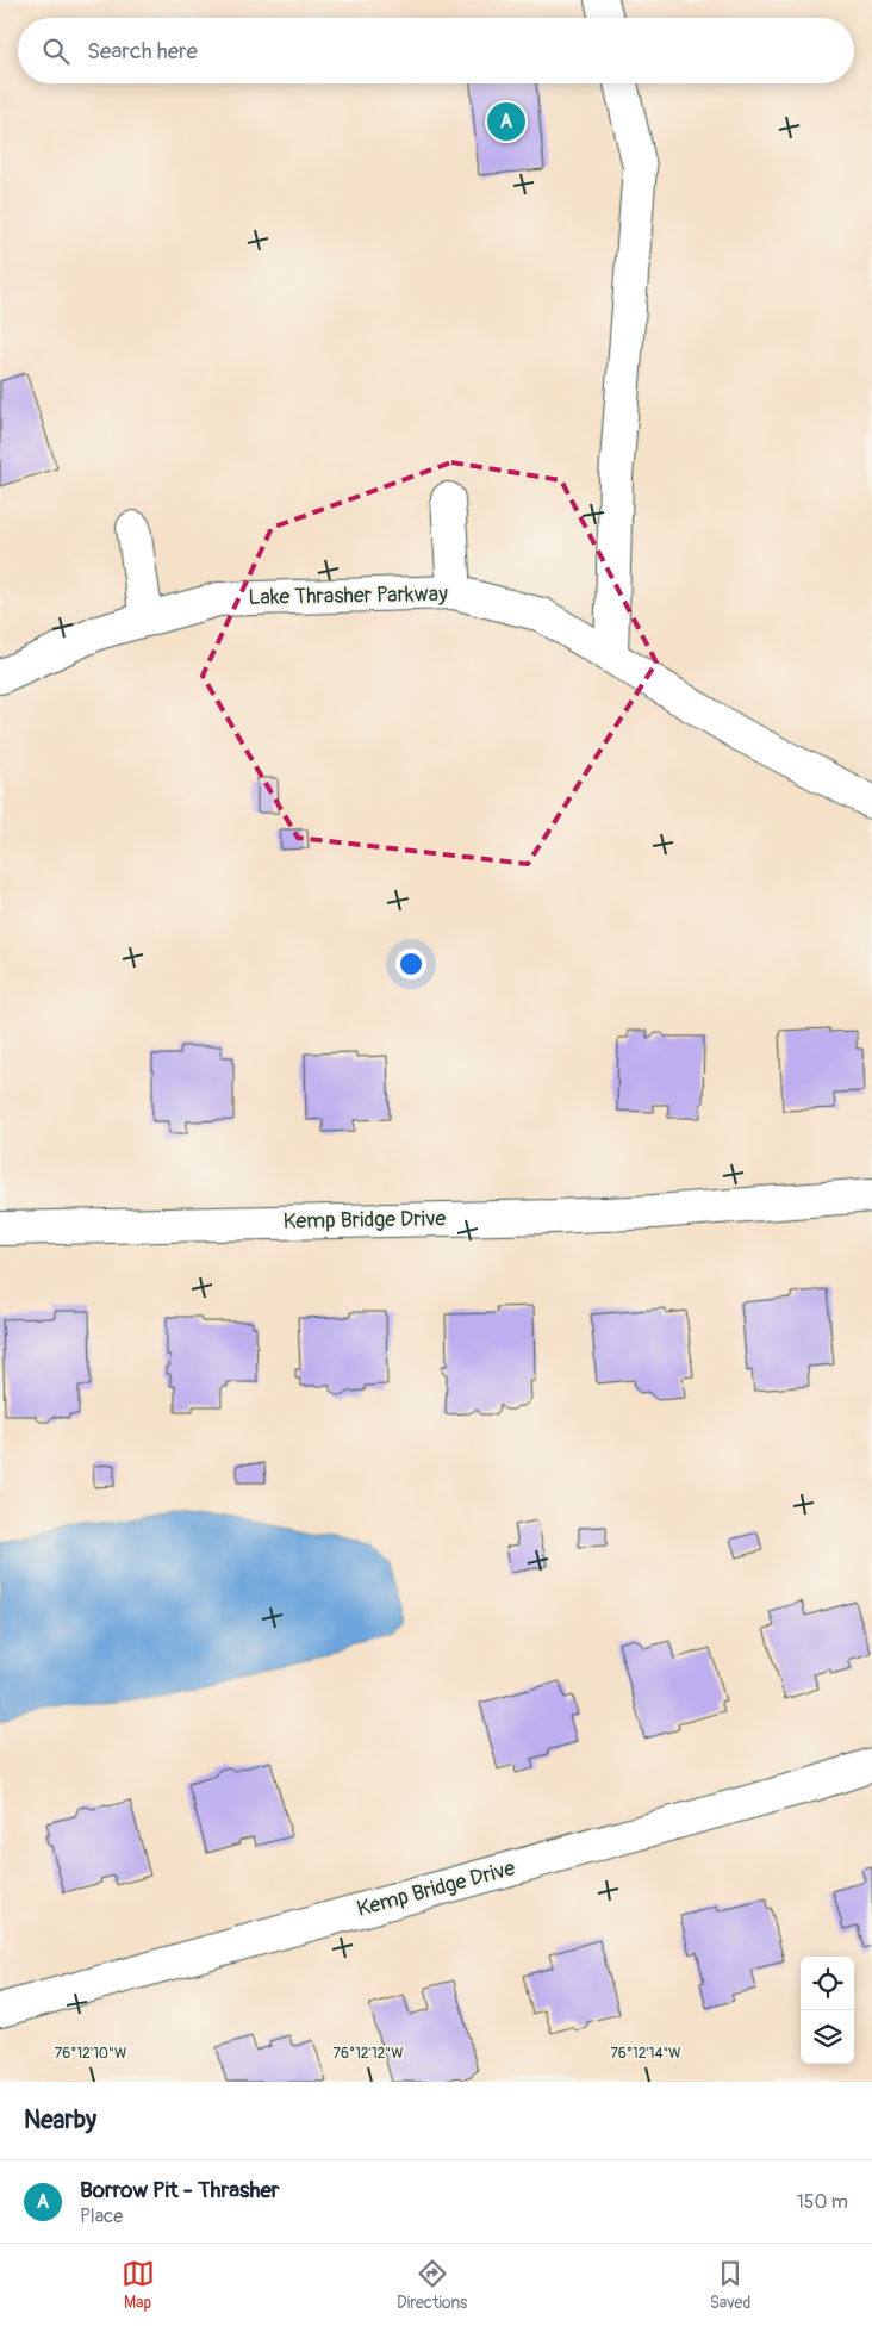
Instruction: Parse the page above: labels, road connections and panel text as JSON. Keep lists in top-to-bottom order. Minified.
{"streets":{"street":["Lake Thrasher Parkway","Kemp Bridge Drive"]},"page":{"search":"Search here","pins":"A","heading":"Nearby","list":[{"mark":"A","name":"Borrow Pit - Thrasher","note":"Place","value":"150 m"}],"nav":["Map","Directions","Saved"]},"coordinates":["76°12'10\"W","76°12'12\"W","76°12'14\"W"]}
